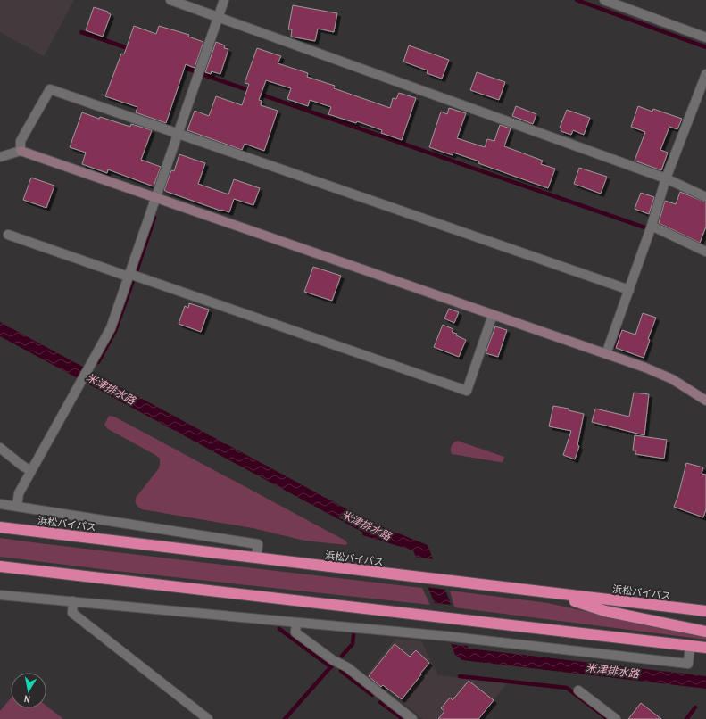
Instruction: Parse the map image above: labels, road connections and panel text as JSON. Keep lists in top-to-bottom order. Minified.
{"streets":{"highway":["浜松バイパス"]},"water":["米津排水路"],"north":"bottom"}
